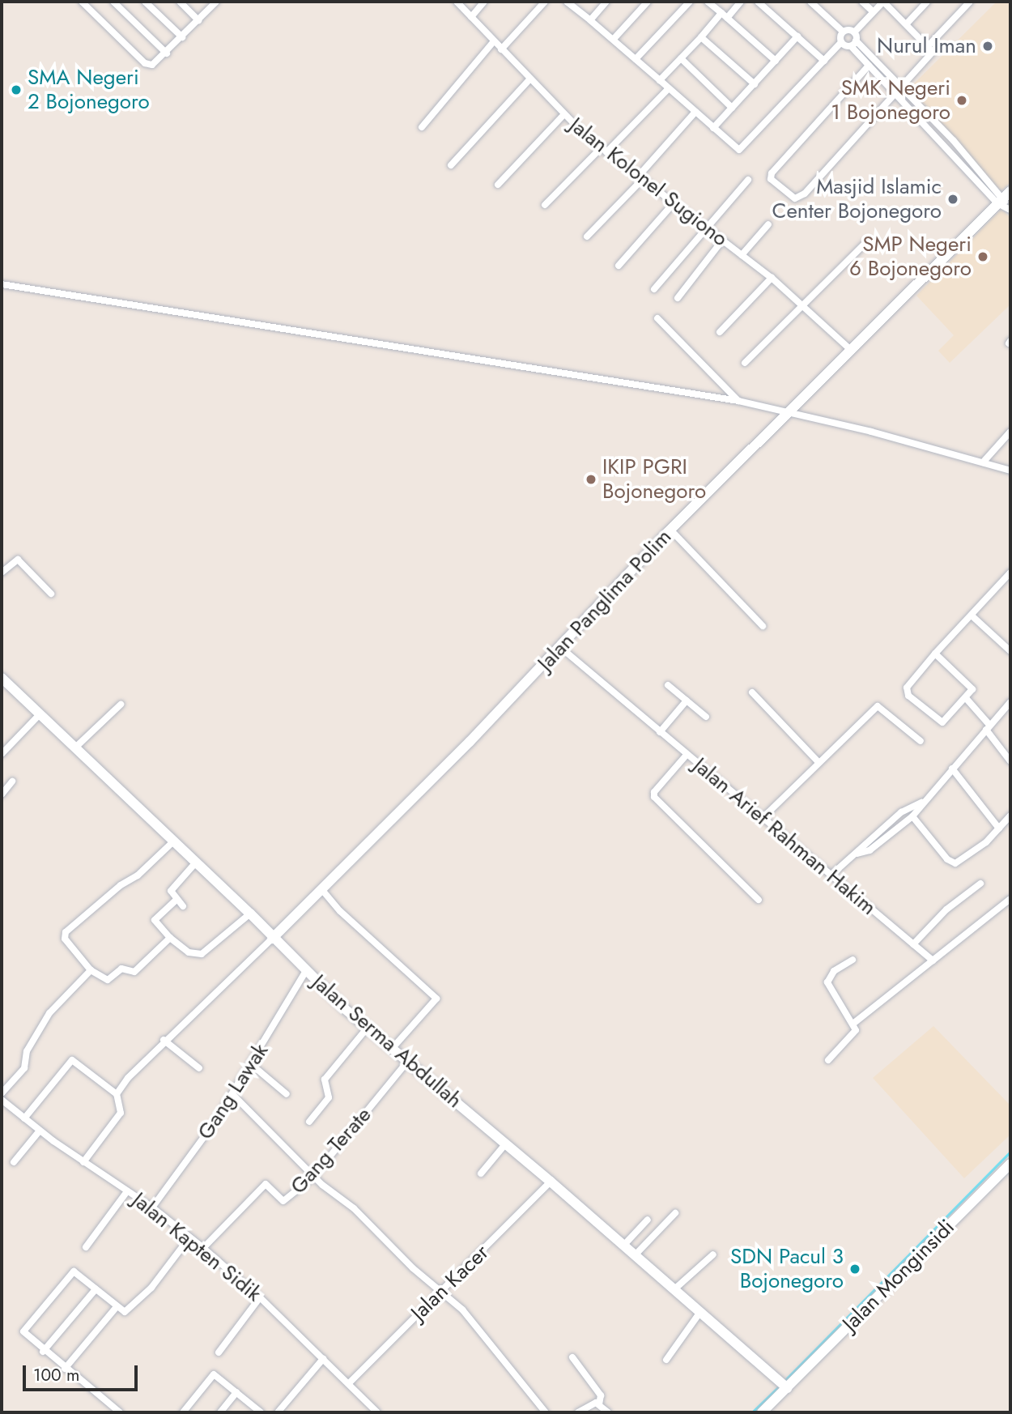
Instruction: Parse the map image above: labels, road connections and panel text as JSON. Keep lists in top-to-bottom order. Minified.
{"streets":{"main road":["Jalan Panglima Polim","Jalan Serma Abdullah","Jalan Monginsidi"],"street":["Jalan Kolonel Sugiono","Jalan Arief Rahman Hakim","Gang Lawak","Gang Terate","Jalan Kapten Sidik","Jalan Kacer"]},"crossings":[["Jalan Kolonel Sugiono","Jalan Panglima Polim"],["Jalan Panglima Polim","Jalan Arief Rahman Hakim"],["Jalan Panglima Polim","Jalan Serma Abdullah"],["Jalan Serma Abdullah","Gang Lawak"],["Jalan Serma Abdullah","Gang Terate"],["Jalan Serma Abdullah","Jalan Monginsidi"],["Jalan Serma Abdullah","Jalan Kacer"],["Gang Lawak","Jalan Kapten Sidik"],["Gang Terate","Jalan Kapten Sidik"],["Jalan Kapten Sidik","Jalan Kacer"]],"places":["Nurul Iman","SMA Negeri 2 Bojonegoro","SMK Negeri 1 Bojonegoro","Masjid Islamic Center Bojonegoro","SMP Negeri 6 Bojonegoro","IKIP PGRI Bojonegoro","SDN Pacul 3 Bojonegoro"],"scale_bar":"100 m"}
